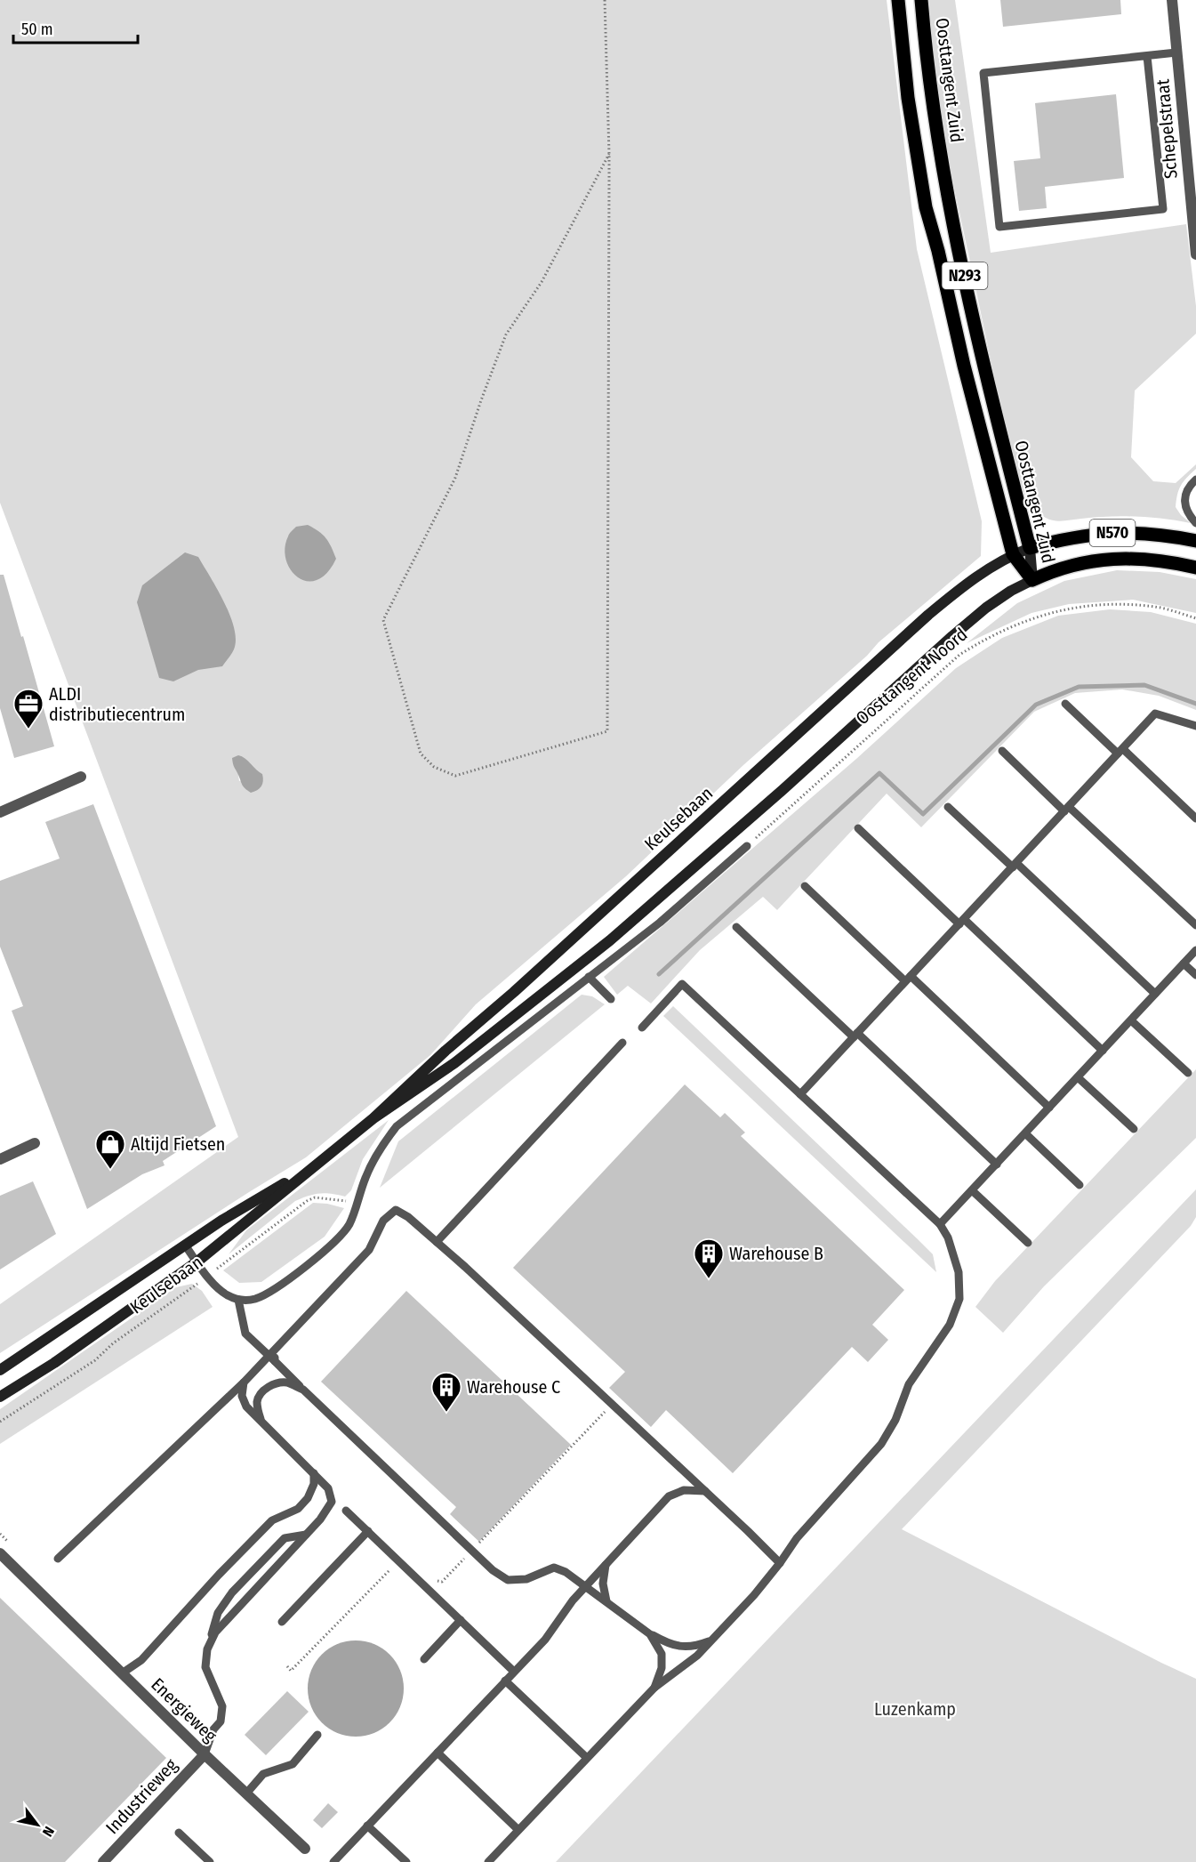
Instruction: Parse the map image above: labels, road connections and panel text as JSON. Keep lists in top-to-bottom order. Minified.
{"streets":{"main road":["Oosttangent Zuid","N293","N570","Keulsebaan"],"street":["Schepelstraat","Energieweg","Industrieweg"],"path":["Oosttangent Noord"]},"crossings":[["Oosttangent Zuid","N570"],["Oosttangent Zuid","Keulsebaan"],["N570","Keulsebaan"],["Energieweg","Industrieweg"]],"parks":["Luzenkamp"],"places":{"office":["ALDI distributiecentrum"],"shop":["Altijd Fietsen"],"building":["Warehouse B","Warehouse C"]},"scale_bar":"50 m","north":"bottom right"}
